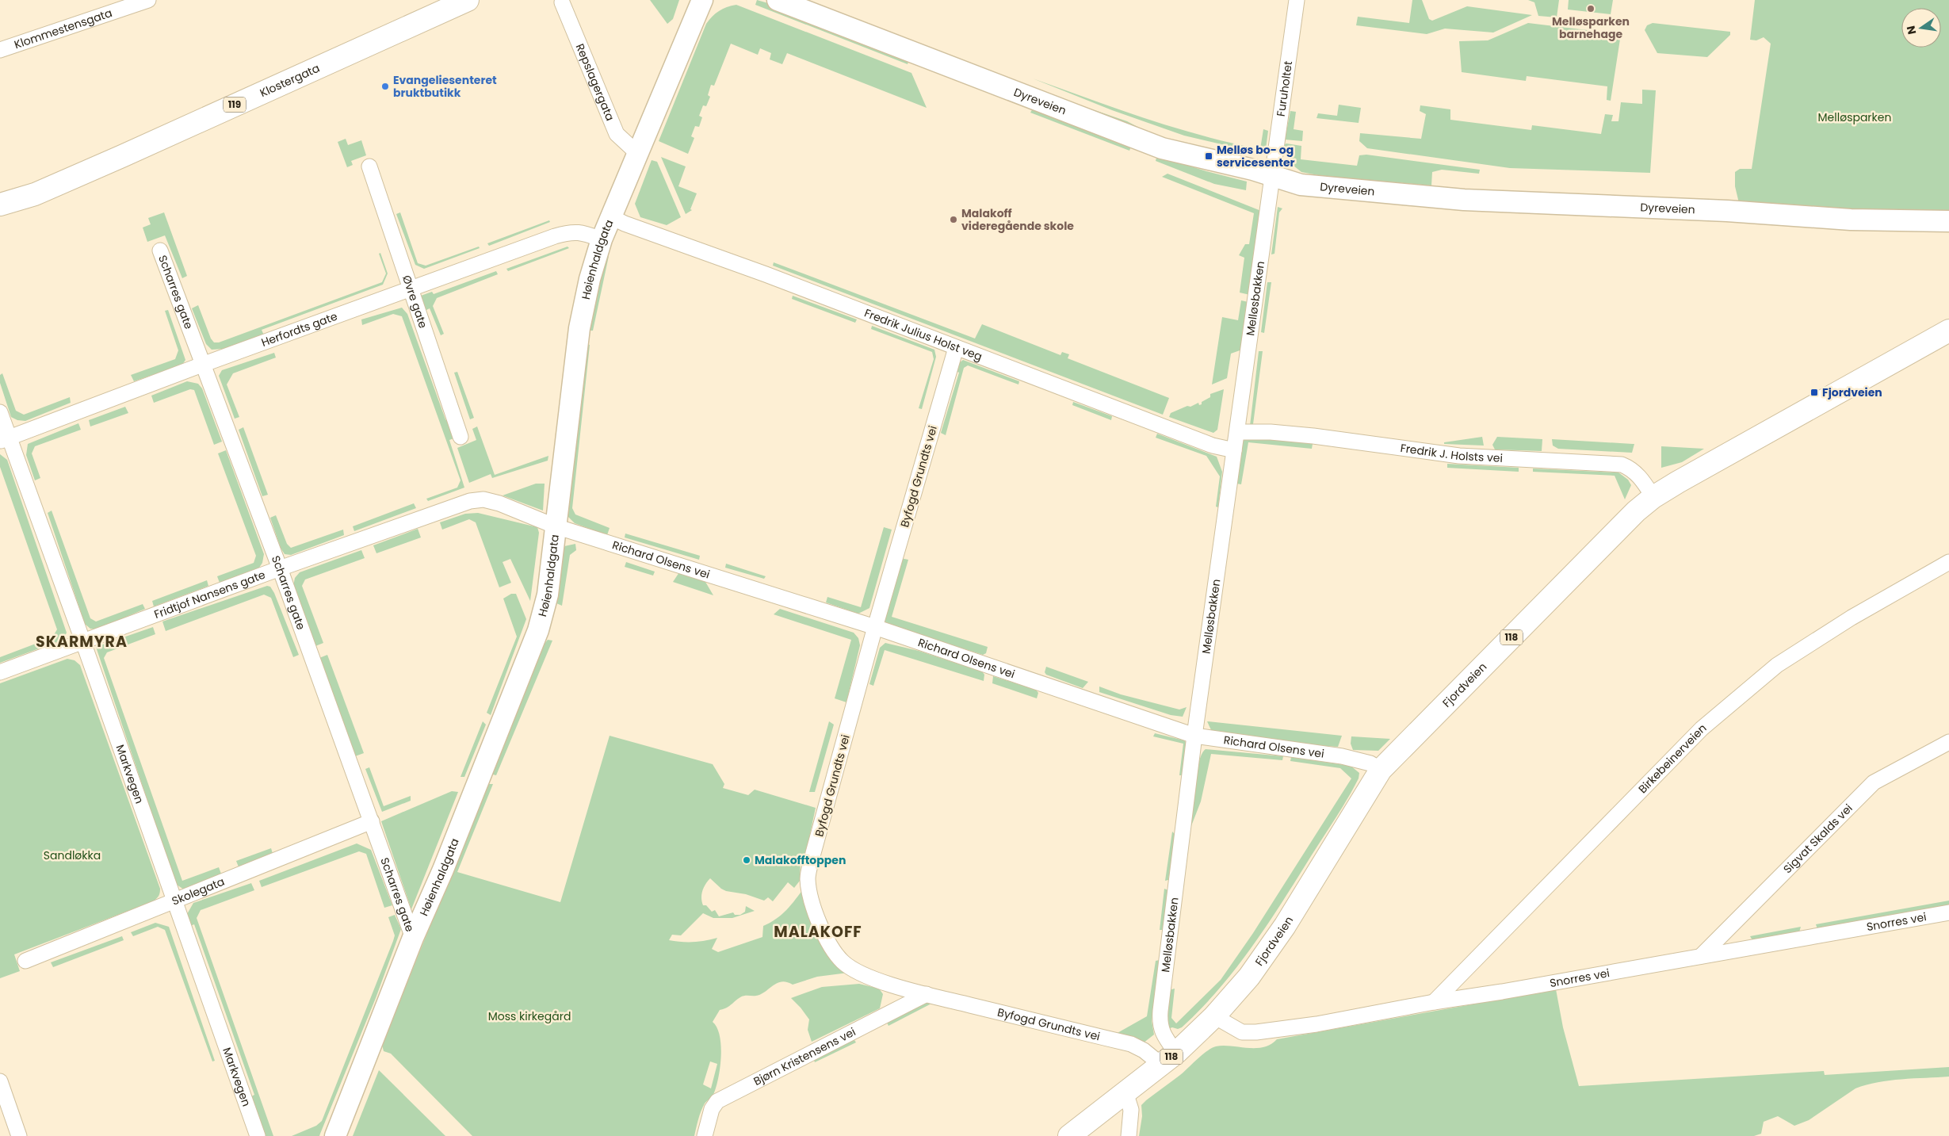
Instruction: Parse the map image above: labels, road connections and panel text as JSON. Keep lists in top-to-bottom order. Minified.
{"streets":{"main road":["Klostergata","119","118","Fjordveien"],"street":["Klommestensgata","Repslagergata","Furuholtet","Dyreveien","Høienhaldgata","Scharres gate","Melløsbakken","Øvre gate","Herfordts gate","Fredrik Julius Holst veg","Fredrik J. Holsts vei","Byfogd Grundts vei","Richard Olsens vei","Fridtjof Nansens gate","Birkebeinerveien","Markvegen","Sigvat Skalds vei","Skolegata","Snorres vei","Bjørn Kristensens vei"]},"crossings":[["Repslagergata","Høienhaldgata"],["Furuholtet","Dyreveien"],["Furuholtet","Melløsbakken"],["Dyreveien","Melløsbakken"],["Høienhaldgata","Scharres gate"],["Høienhaldgata","Herfordts gate"],["Høienhaldgata","Fredrik Julius Holst veg"],["Høienhaldgata","Richard Olsens vei"],["Høienhaldgata","Fridtjof Nansens gate"],["Scharres gate","Herfordts gate"],["Scharres gate","Fridtjof Nansens gate"],["Scharres gate","Skolegata"],["Melløsbakken","Fredrik Julius Holst veg"],["Melløsbakken","Fredrik J. Holsts vei"],["Melløsbakken","Byfogd Grundts vei"],["Melløsbakken","Richard Olsens vei"],["Melløsbakken","Fjordveien"],["Øvre gate","Herfordts gate"],["Herfordts gate","Markvegen"],["Fredrik Julius Holst veg","Byfogd Grundts vei"],["Fredrik J. Holsts vei","Fjordveien"],["Byfogd Grundts vei","Richard Olsens vei"],["Byfogd Grundts vei","Fjordveien"],["Byfogd Grundts vei","Bjørn Kristensens vei"],["Richard Olsens vei","Fridtjof Nansens gate"],["Richard Olsens vei","Fjordveien"],["Fridtjof Nansens gate","Markvegen"],["Fjordveien","Snorres vei"],["Birkebeinerveien","Snorres vei"],["Markvegen","Skolegata"],["Sigvat Skalds vei","Snorres vei"]],"districts":["SKARMYRA","MALAKOFF"],"parks":["Melløsparken","Sandløkka","Moss kirkegård"],"places":{"other":["Melløsparken barnehage","Evangeliesenteret bruktbutikk","Malakoff videregående skole","Malakofftoppen"],"transit":["Melløs bo- og servicesenter","Fjordveien"]},"north":"left"}
